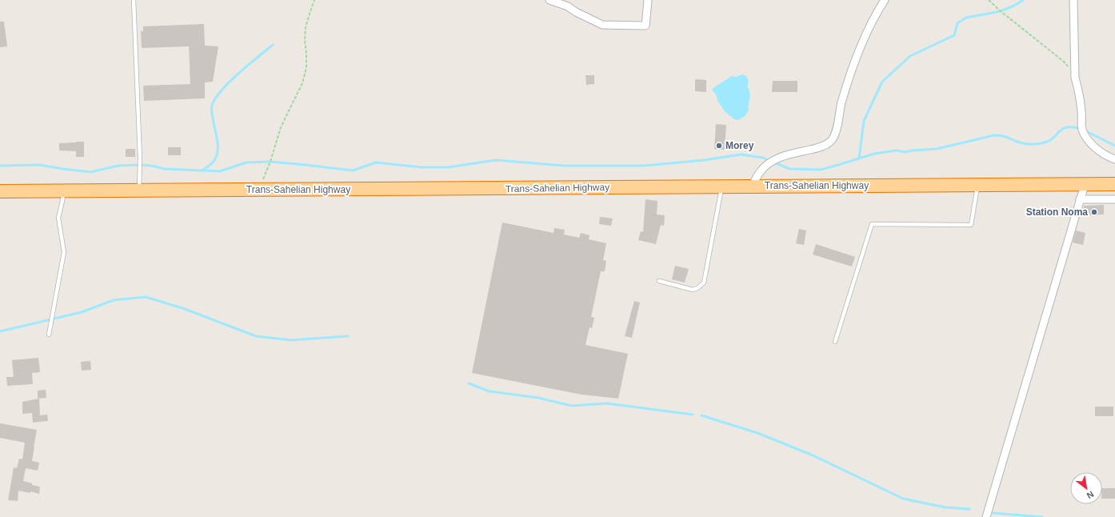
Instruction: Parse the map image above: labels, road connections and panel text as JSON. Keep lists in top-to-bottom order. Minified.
{"streets":{"highway":["Trans-Sahelian Highway"]},"places":["Morey","Station Noma"],"north":"bottom right"}
